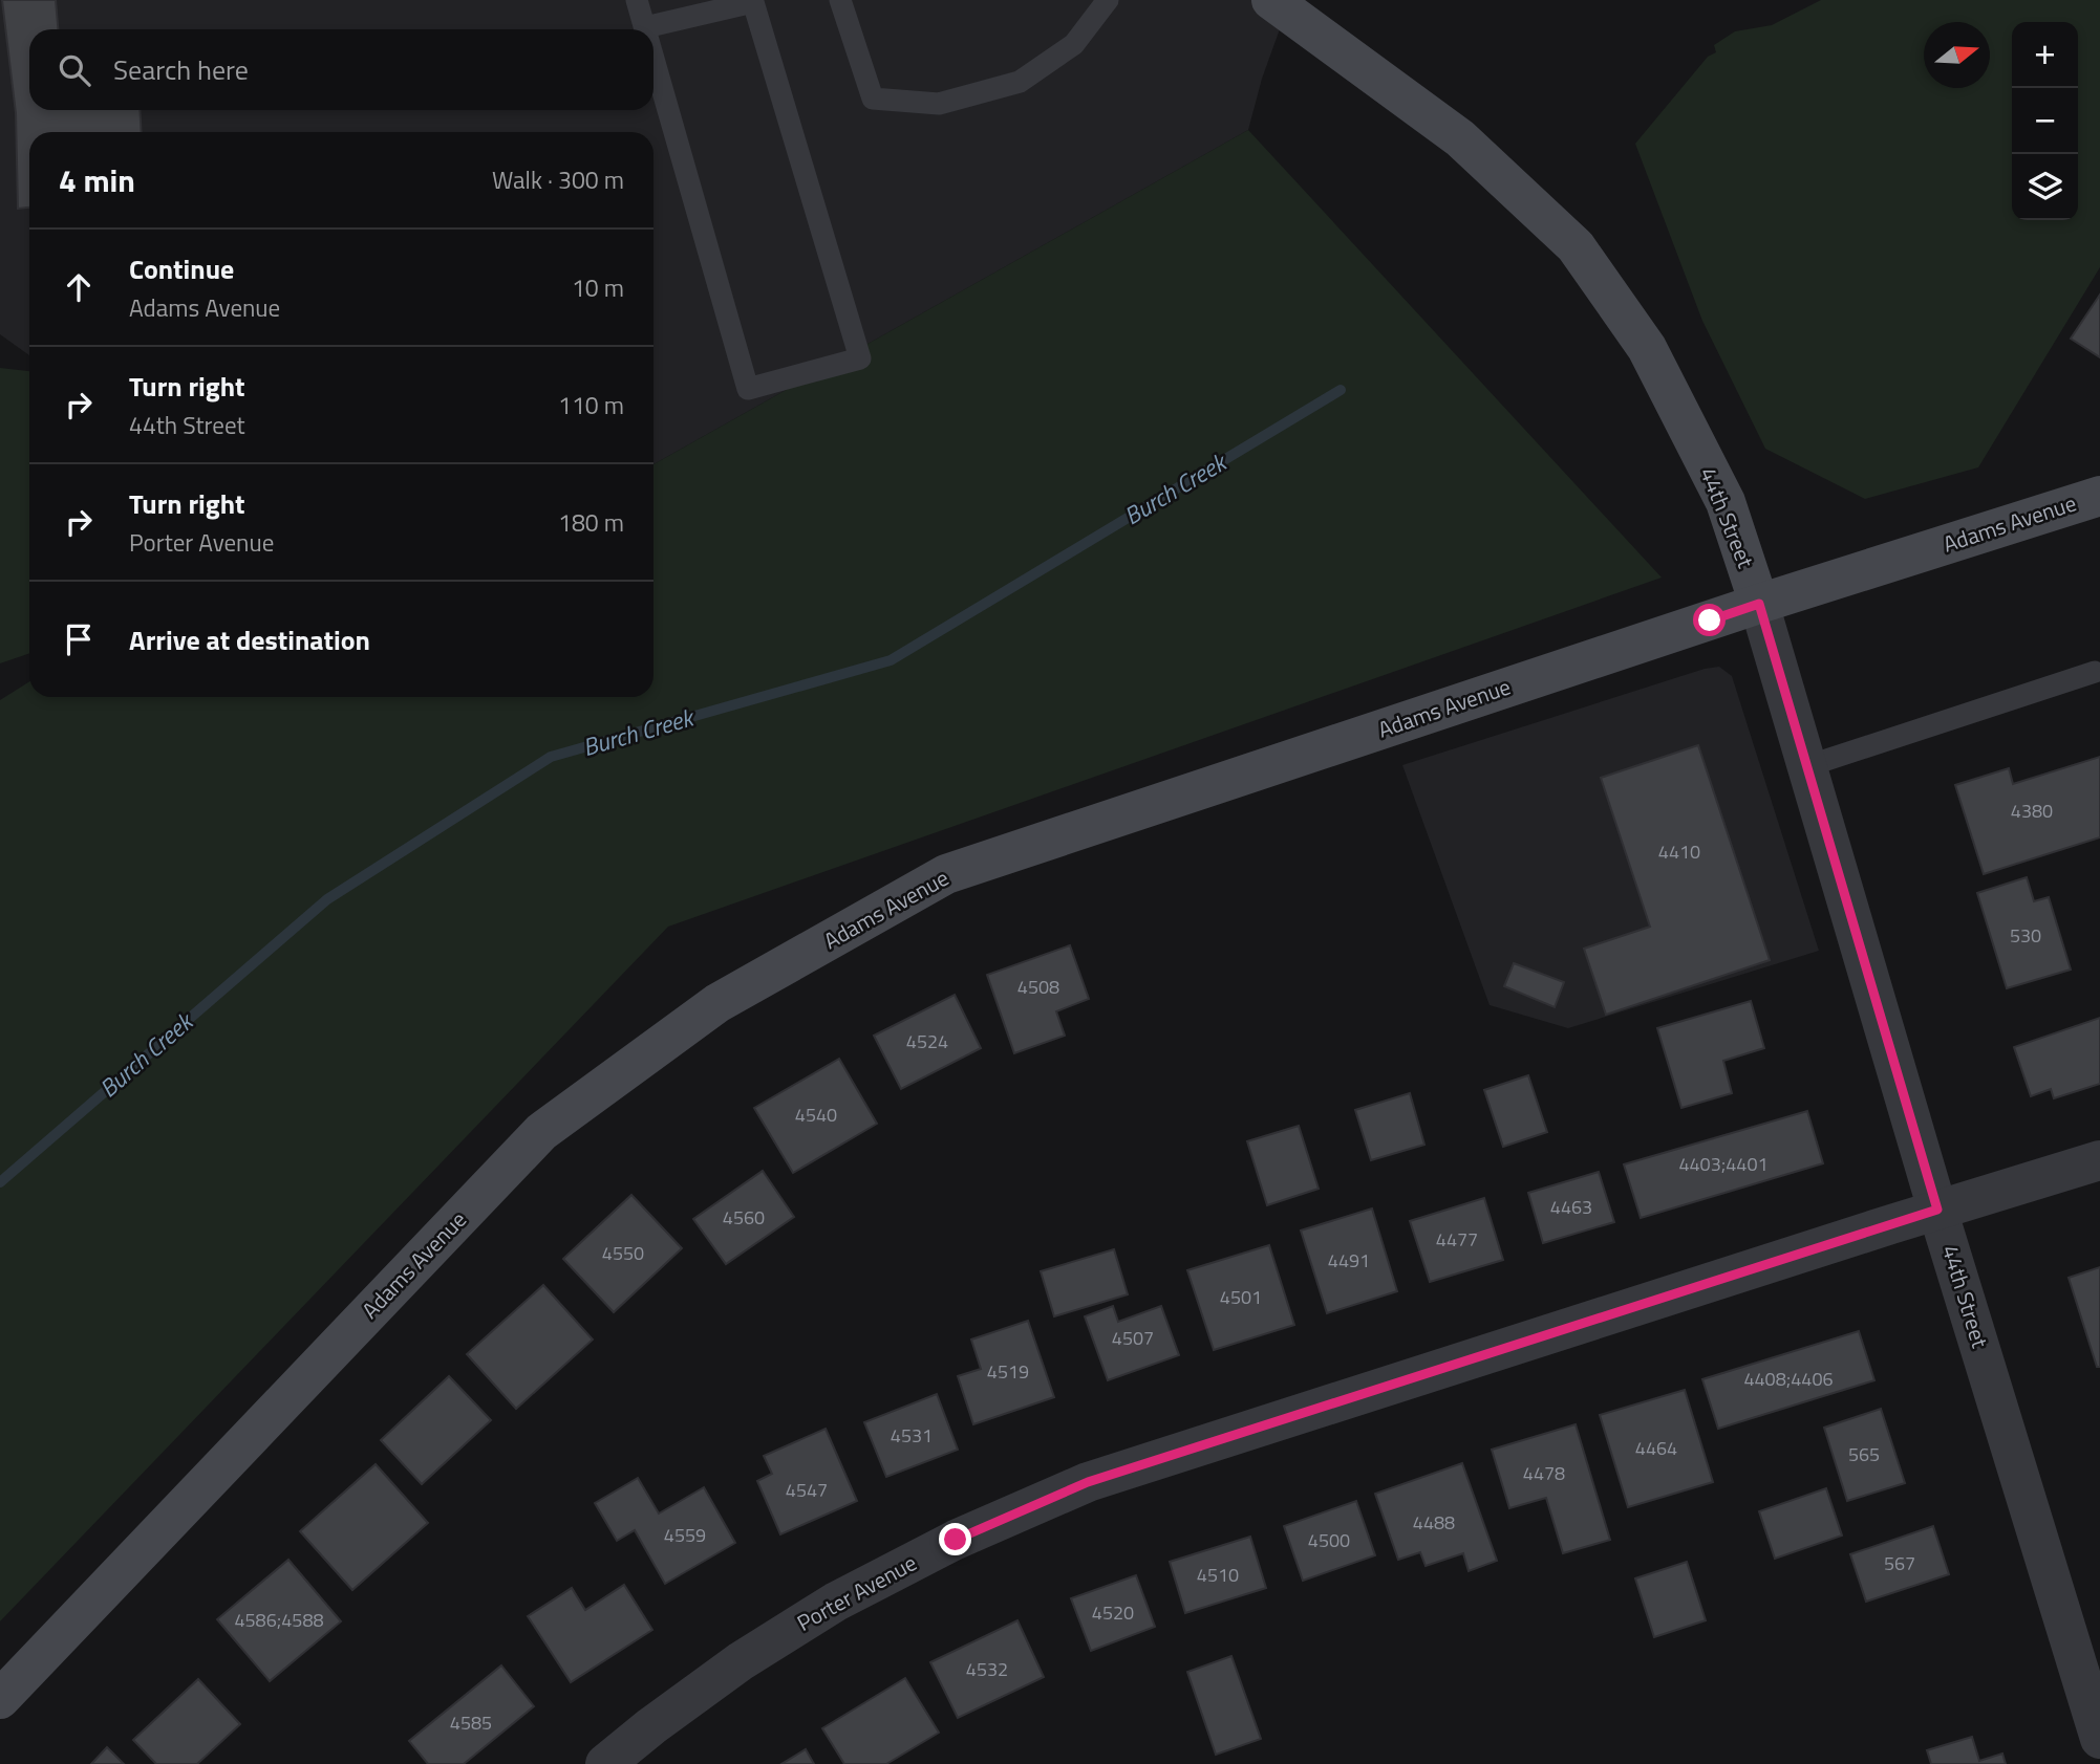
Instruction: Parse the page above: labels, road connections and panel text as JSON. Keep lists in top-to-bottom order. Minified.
{"streets":{"street":["44th Street","Adams Avenue","Porter Avenue"]},"crossings":[["44th Street","Adams Avenue"],["44th Street","Porter Avenue"]],"water":["Burch Creek"],"house_numbers":["4380","4410","530","4508","4524","4540","4403;4401","4463","4560","4477","4550","4491","4501","4507","4519","4408;4406","4531","4464","565","4478","4547","4488","4559","4500","567","4510","4520","4586;4588","4532","4585"],"north":"right","page":{"map_buttons":["+","−"],"search":"Search here","heading":["4 min","Walk · 300 m"],"list":[["Continue","Adams Avenue","10 m"],["Turn right","44th Street","110 m"],["Turn right","Porter Avenue","180 m"],"Arrive at destination"]}}
